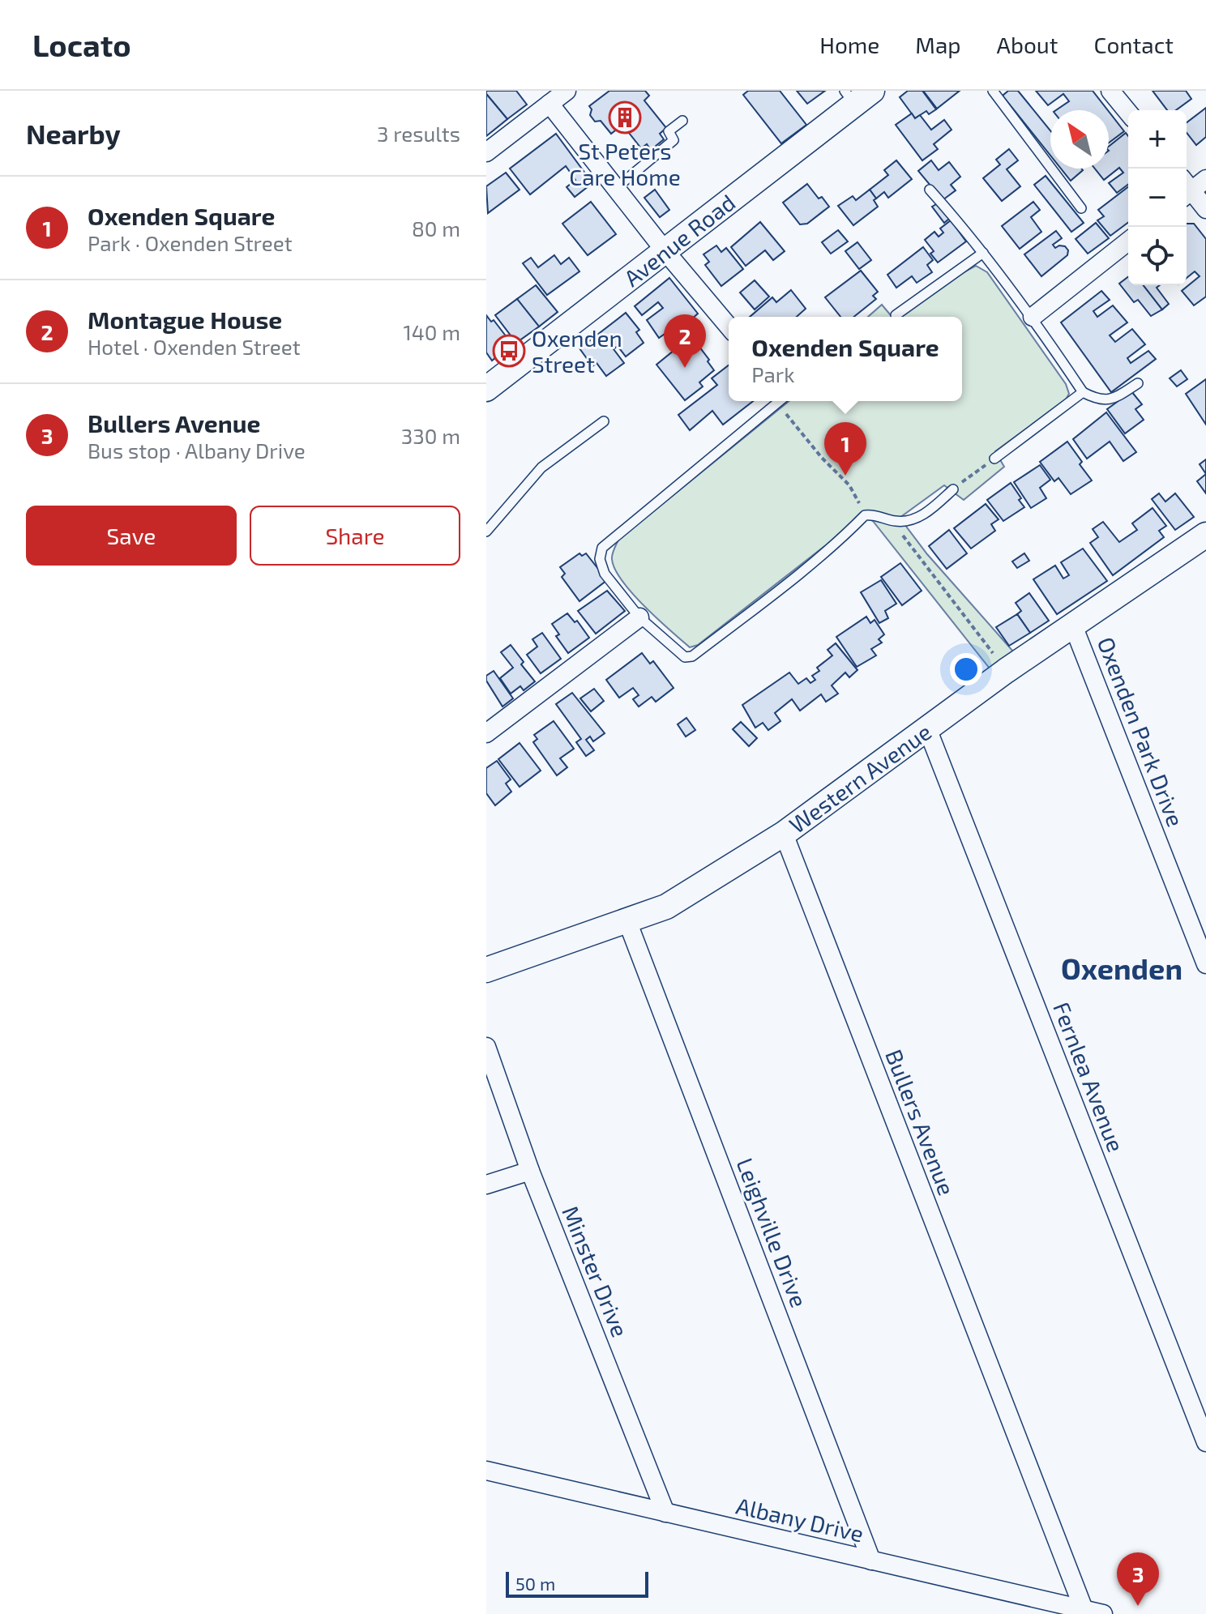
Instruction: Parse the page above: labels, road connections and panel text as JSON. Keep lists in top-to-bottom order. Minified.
{"streets":{"street":["Avenue Road","Oxenden Park Drive","Western Avenue","Fernlea Avenue","Bullers Avenue","Leighville Drive","Minster Drive","Albany Drive"]},"crossings":[["Oxenden Park Drive","Western Avenue"],["Western Avenue","Fernlea Avenue"],["Western Avenue","Bullers Avenue"],["Western Avenue","Leighville Drive"],["Bullers Avenue","Albany Drive"],["Leighville Drive","Albany Drive"],["Minster Drive","Albany Drive"]],"districts":["Oxenden"],"places":{"building":["St Peters Care Home"],"bus stop":["Oxenden Street"]},"scale_bar":"50 m","north":"top left","page":{"header":"Locato","nav":["Home","Map","About","Contact"],"heading":["Nearby","3 results"],"map_buttons":["+","−"],"list":[{"mark":"1","name":"Oxenden Square","note":"Park · Oxenden Street","value":"80 m"},{"mark":"2","name":"Montague House","note":"Hotel · Oxenden Street","value":"140 m"},{"mark":"3","name":"Bullers Avenue","note":"Bus stop · Albany Drive","value":"330 m"}],"pins":["2","1","3"],"popup":["Oxenden Square","Park"],"buttons":["Save","Share"],"scale":"50 m"}}
